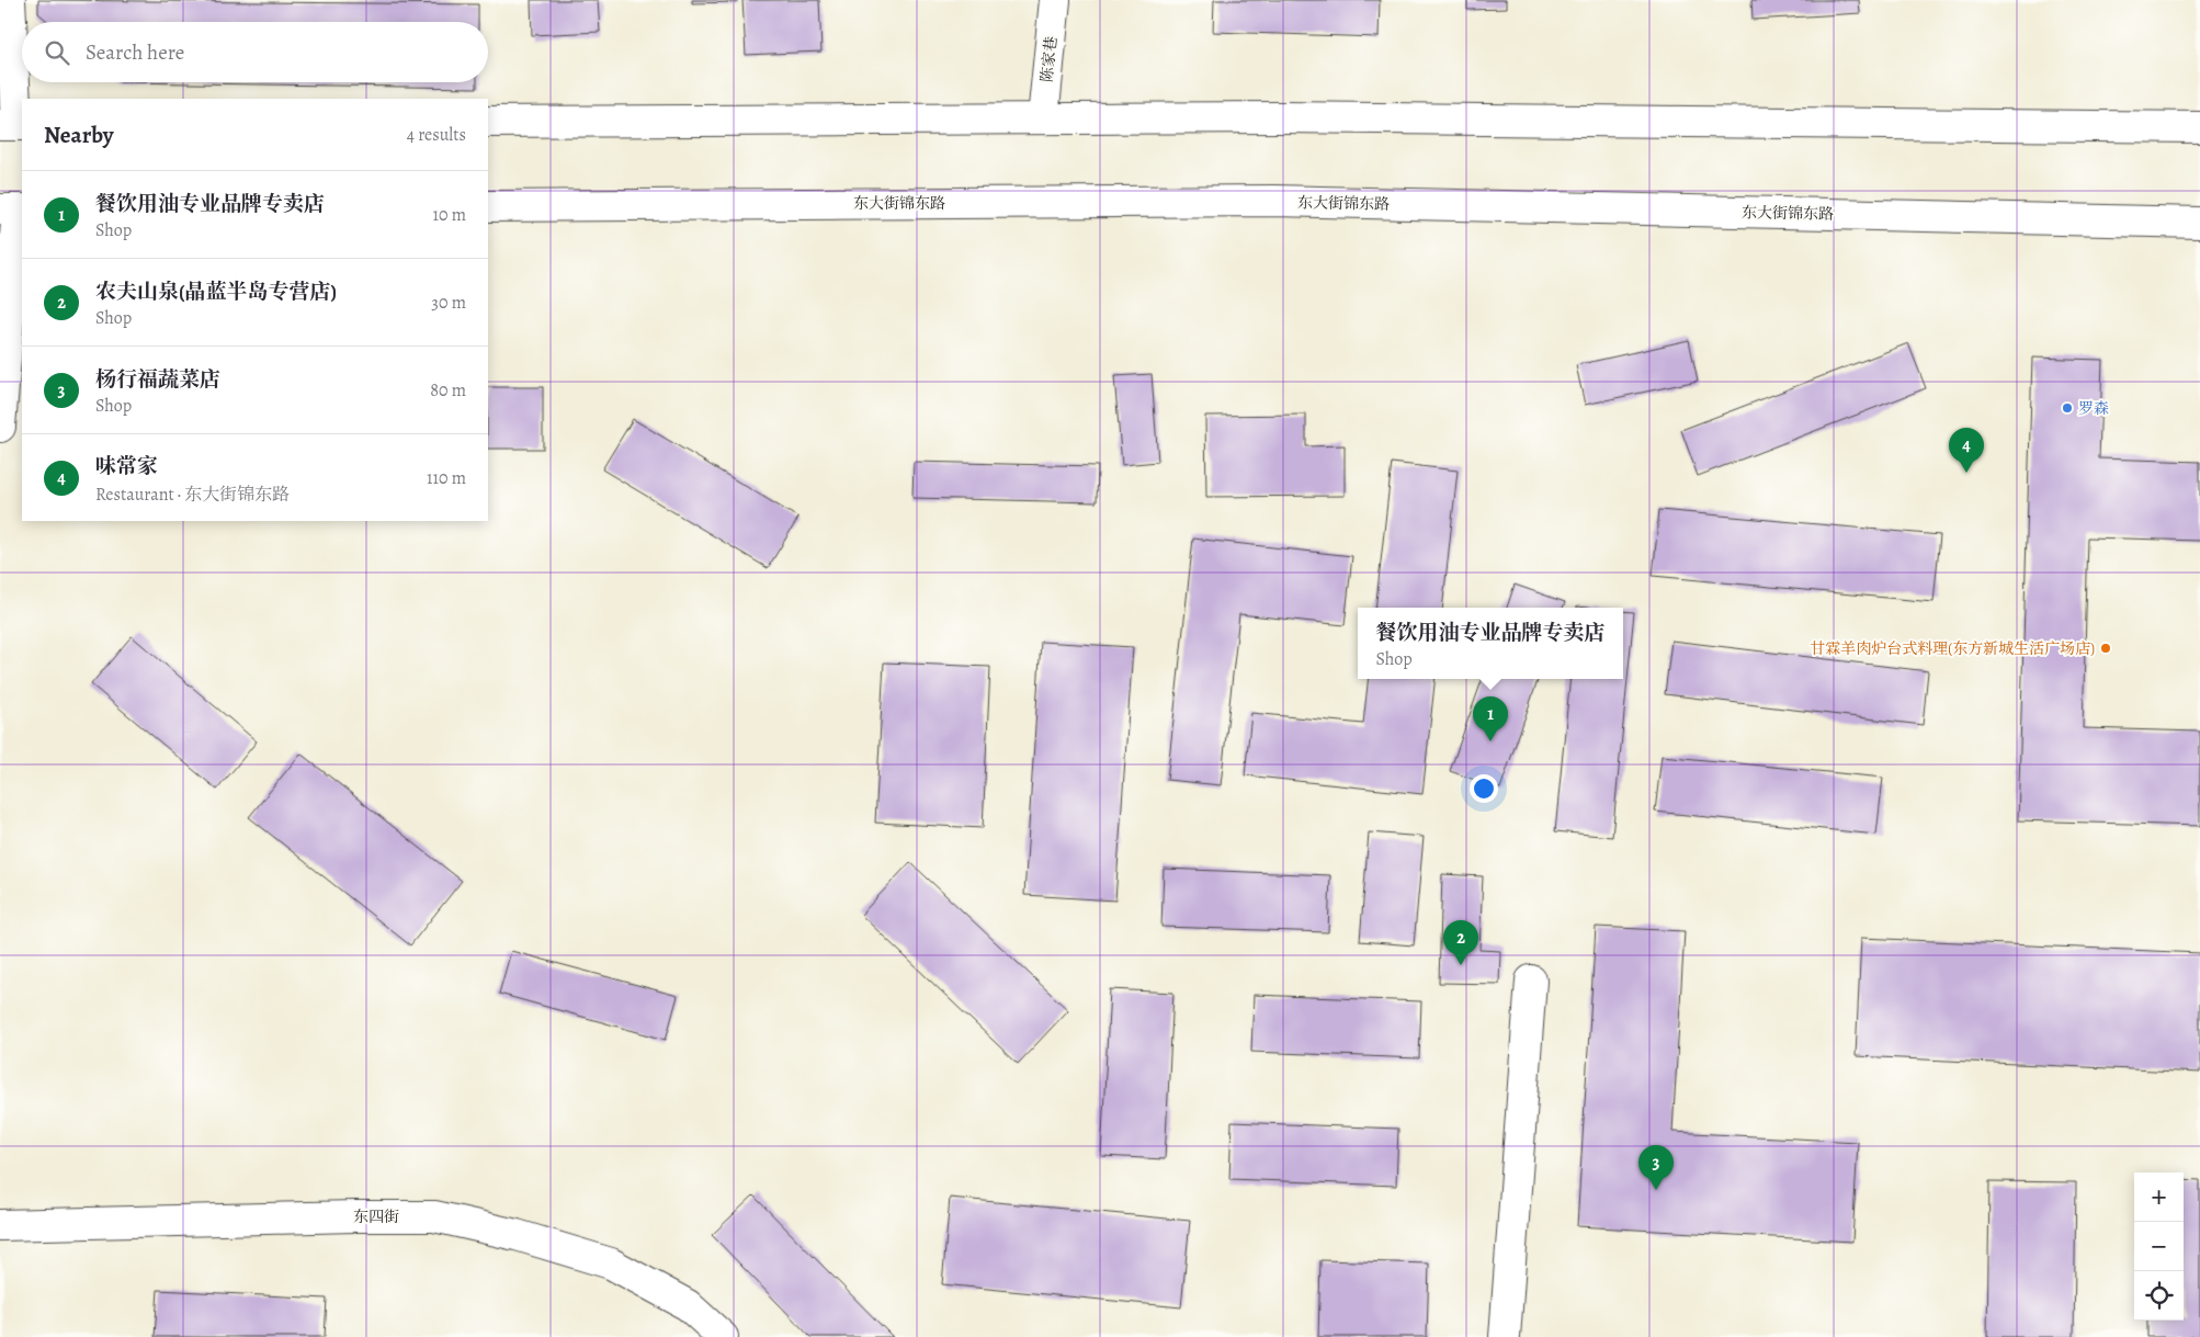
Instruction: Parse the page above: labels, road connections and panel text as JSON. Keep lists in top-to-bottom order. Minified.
{"streets":{"main road":["陈家巷","东大街锦东路","东四街"]},"places":["罗森","甘霖羊肉炉台式料理(东方新城生活广场店)"],"page":{"search":"Search here","heading":["Nearby","4 results"],"list":[{"mark":"1","name":"餐饮用油专业品牌专卖店","note":"Shop","value":"10 m"},{"mark":"2","name":"农夫山泉(晶蓝半岛专营店)","note":"Shop","value":"30 m"},{"mark":"3","name":"杨行福蔬菜店","note":"Shop","value":"80 m"},{"mark":"4","name":"味常家","note":"Restaurant · 东大街锦东路","value":"110 m"}],"pins":["4","1","2","3"],"popup":["餐饮用油专业品牌专卖店","Shop"],"map_buttons":["+","−"]}}
